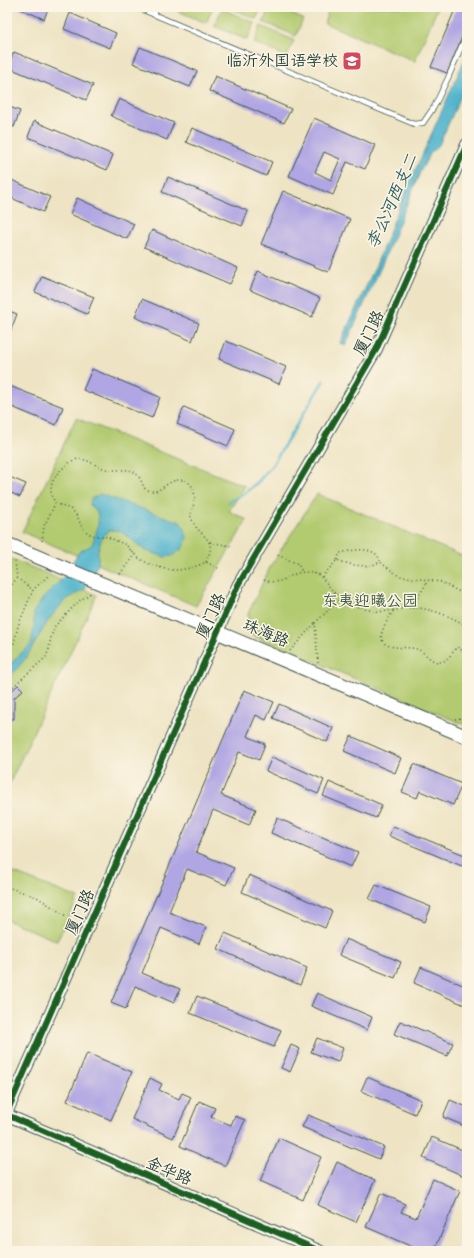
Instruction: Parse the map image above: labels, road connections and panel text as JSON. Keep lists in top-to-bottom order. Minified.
{"streets":{"main road":["珠海路"],"street":["厦门路","金华路"]},"crossings":[["厦门路","珠海路"],["厦门路","金华路"]],"water":["李公河西支二"],"parks":["东夷迎曦公园"],"places":{"school or university":["临沂外国语学校"]}}
